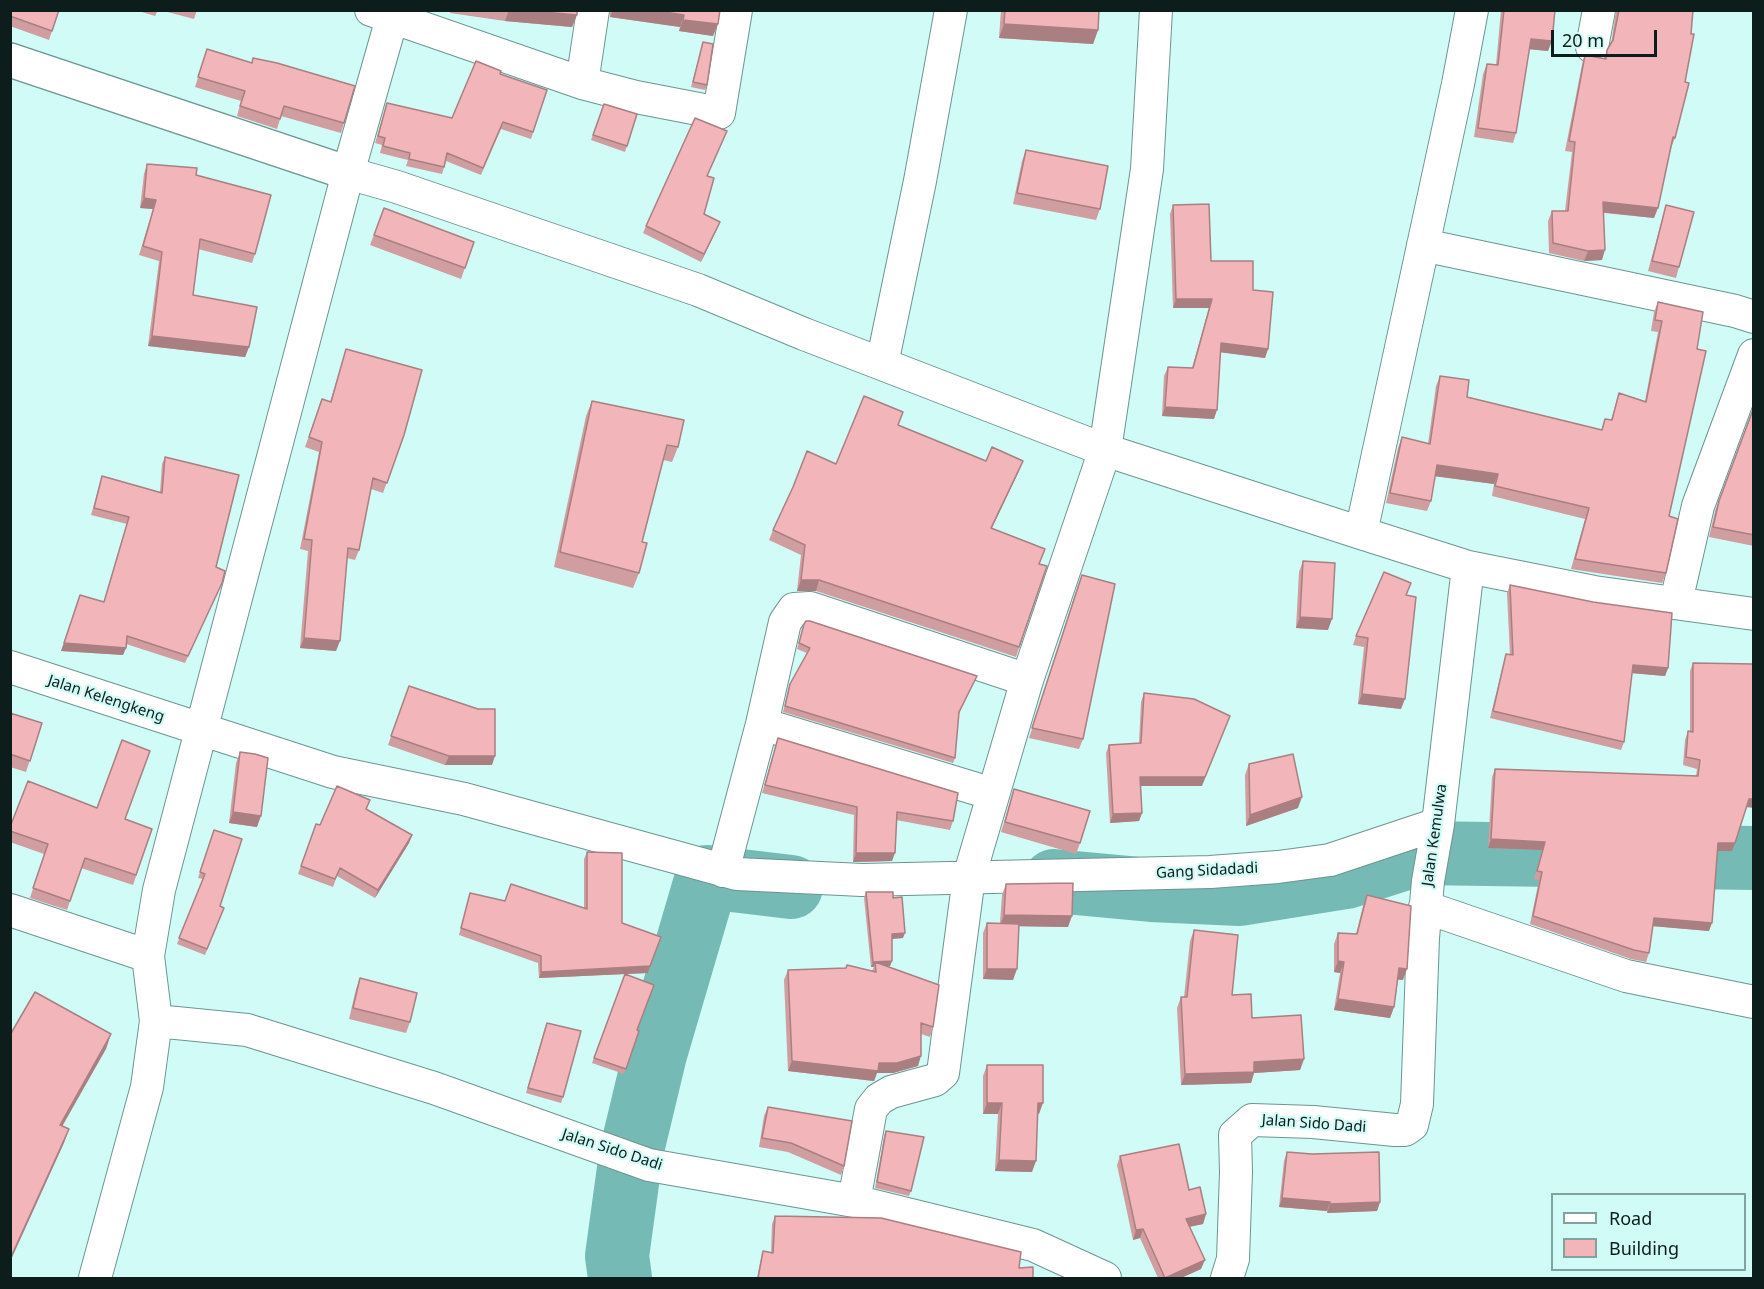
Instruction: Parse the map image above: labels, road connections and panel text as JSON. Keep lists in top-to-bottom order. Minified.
{"streets":{"street":["Jalan Kelengkeng","Jalan Kemulwa","Gang Sidadadi","Jalan Sido Dadi"]},"crossings":[["Jalan Kelengkeng","Gang Sidadadi"],["Jalan Kemulwa","Gang Sidadadi"],["Jalan Kemulwa","Jalan Sido Dadi"]],"legend":["Road","Building"],"scale_bar":"20 m"}
